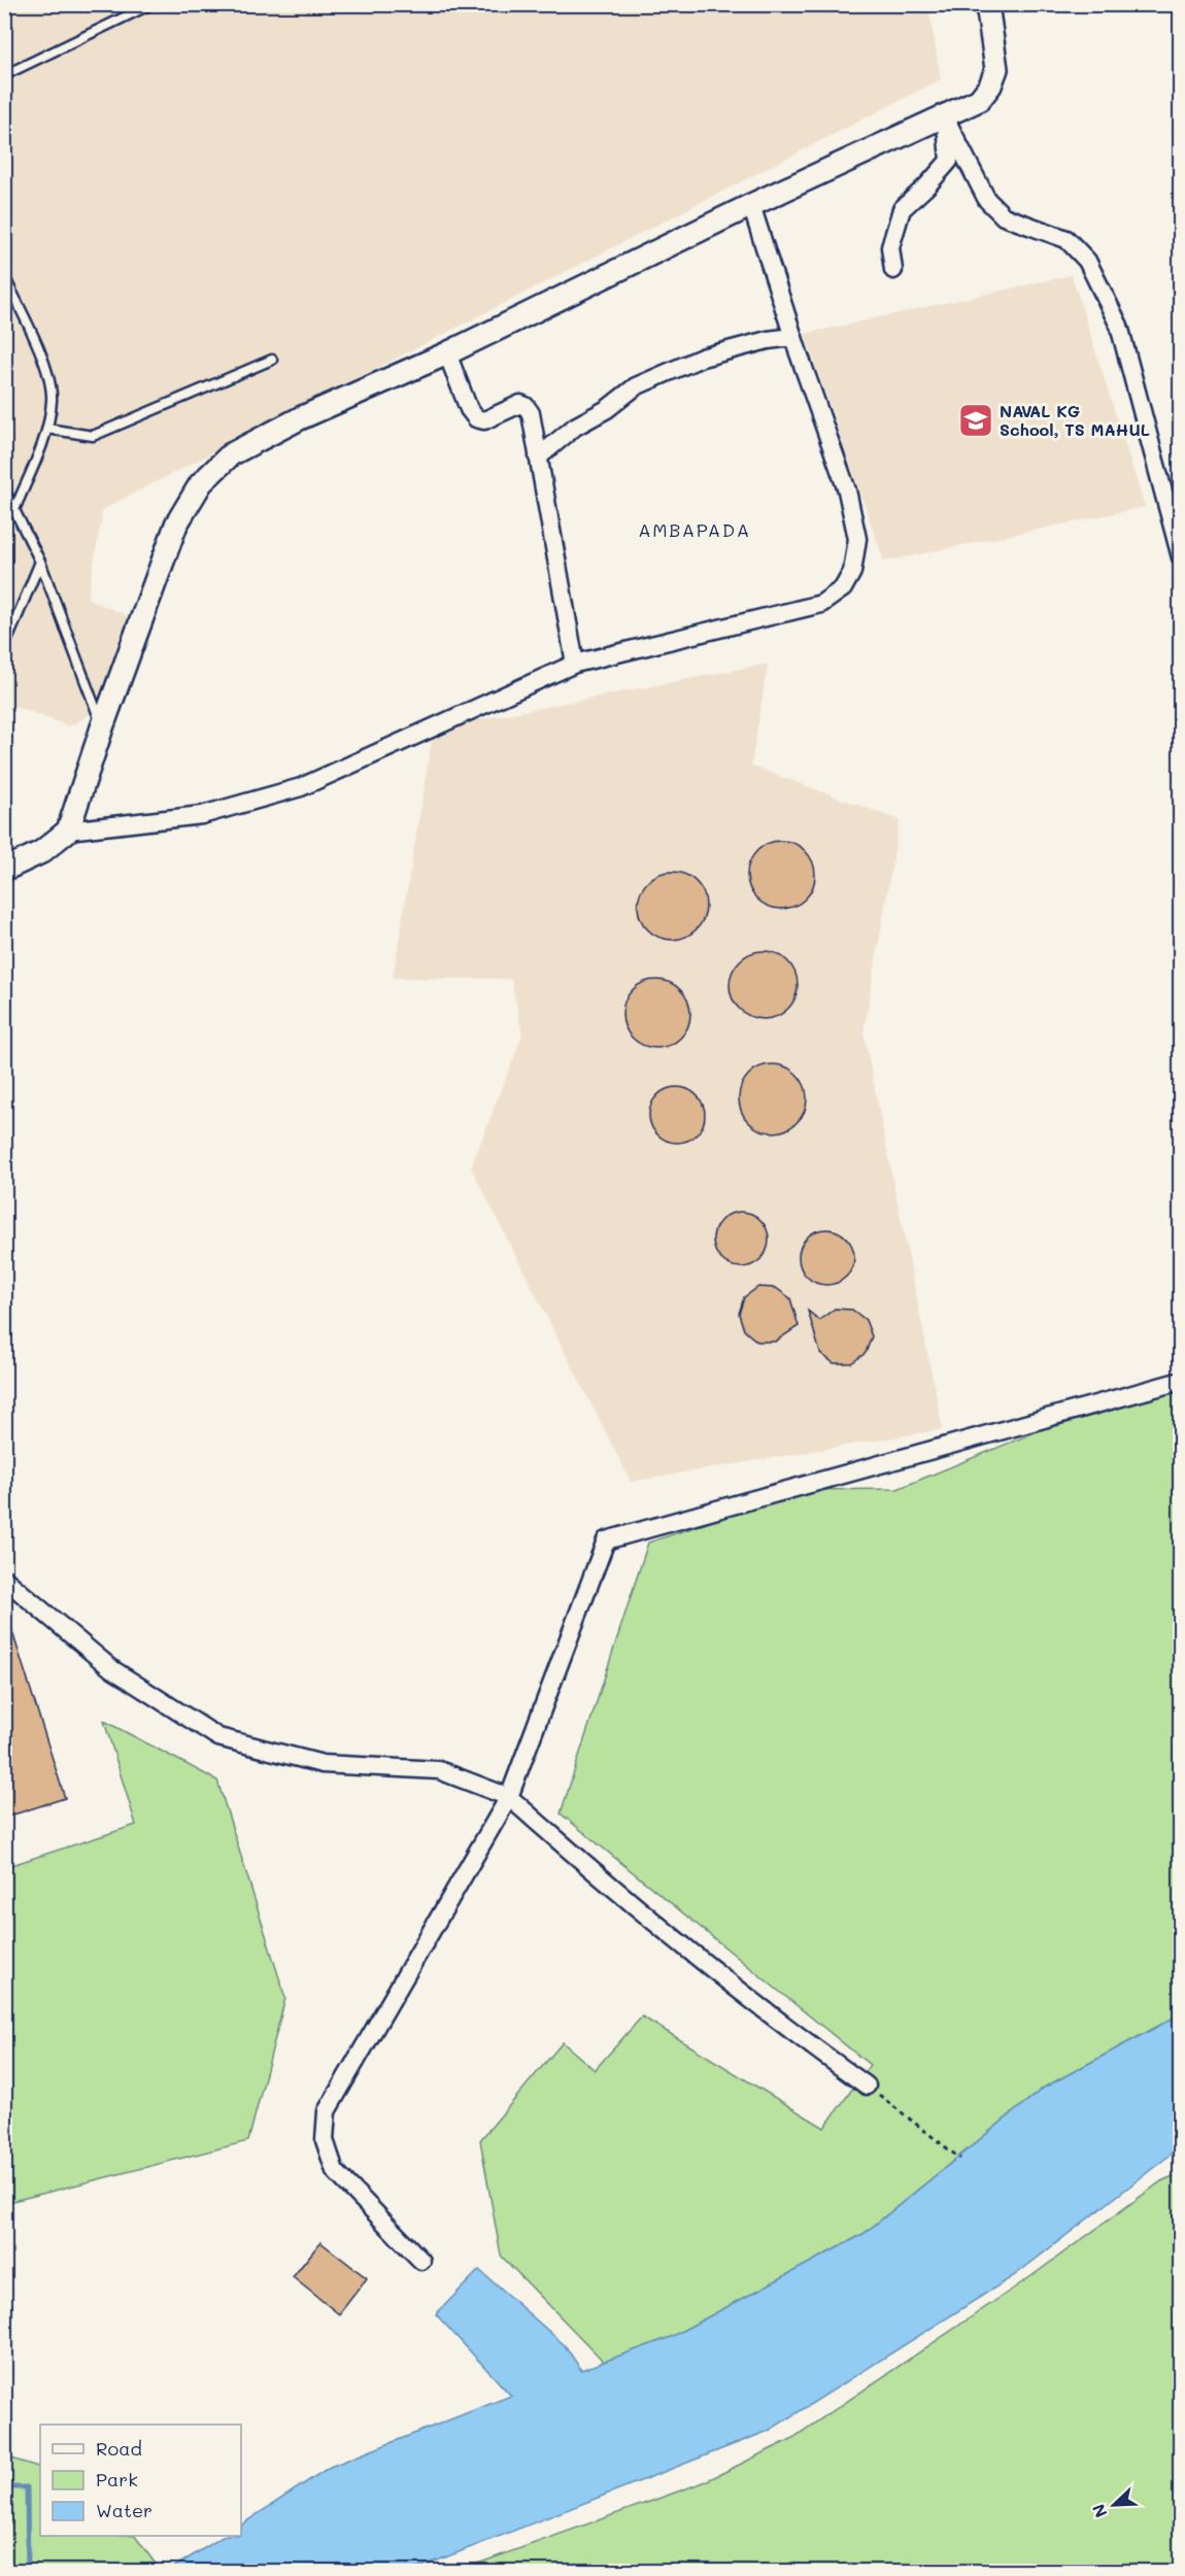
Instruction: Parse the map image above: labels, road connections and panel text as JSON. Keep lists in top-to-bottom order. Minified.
{"districts":["AMBAPADA"],"places":{"school or university":["NAVAL KG School, TS MAHUL"]},"legend":["Road","Park","Water"],"north":"bottom left"}
